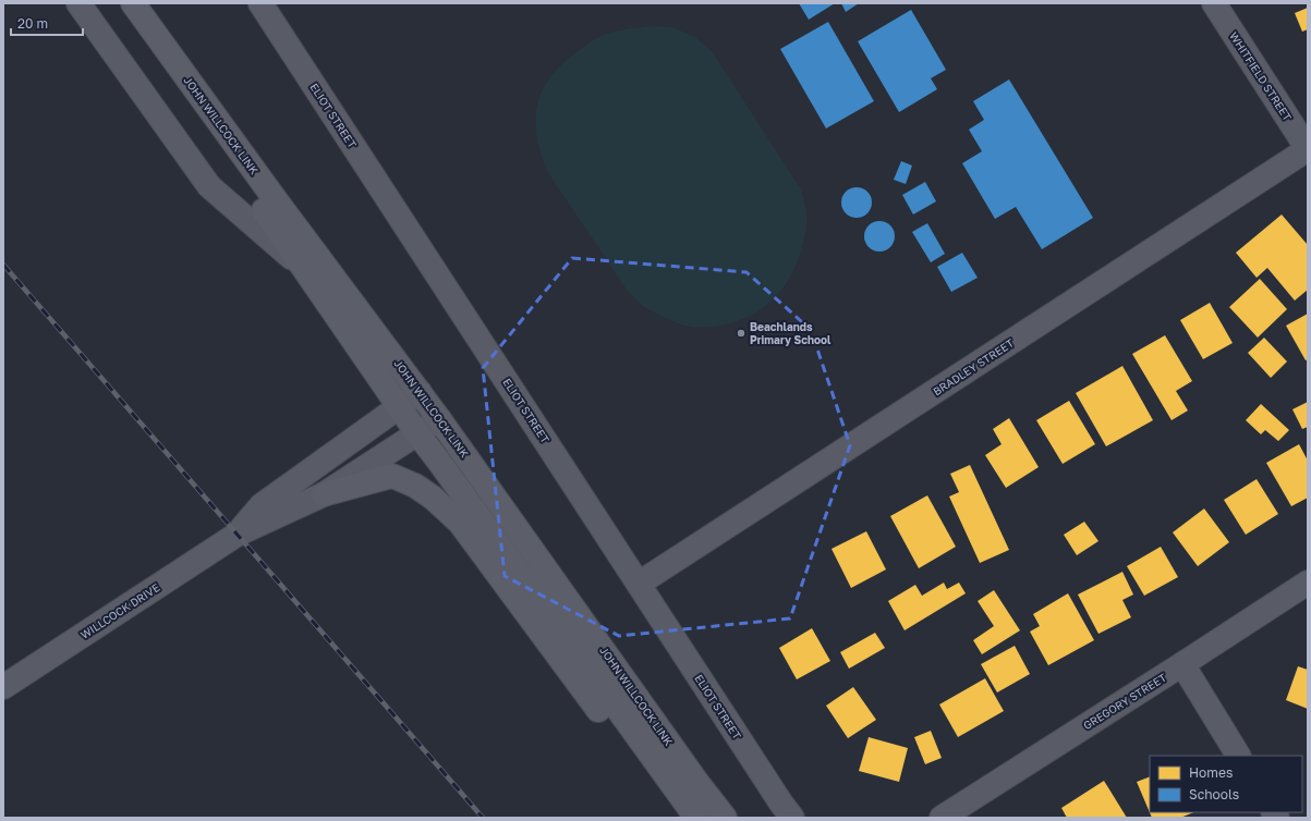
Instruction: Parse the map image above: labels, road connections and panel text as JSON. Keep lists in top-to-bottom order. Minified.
{"streets":{"main road":["JOHN WILLCOCK LINK"],"street":["WHITFIELD STREET","ELIOT STREET","BRADLEY STREET","WILLCOCK DRIVE","GREGORY STREET"]},"crossings":[["WHITFIELD STREET","BRADLEY STREET"],["ELIOT STREET","BRADLEY STREET"],["JOHN WILLCOCK LINK","WILLCOCK DRIVE"]],"places":["Beachlands Primary School"],"legend":["Homes","Schools"],"scale_bar":"20 m"}
